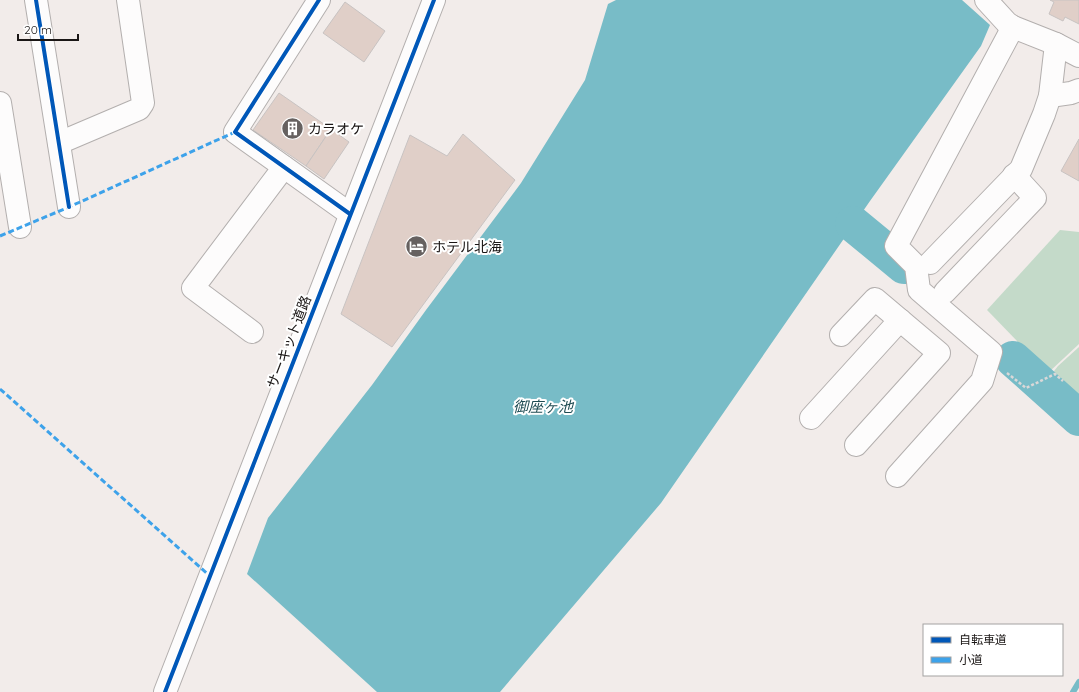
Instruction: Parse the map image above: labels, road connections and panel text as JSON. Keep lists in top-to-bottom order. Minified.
{"streets":{"street":["サーキット道路"]},"water":["御座ヶ池"],"places":{"building":["カラオケ"],"hotel":["ホテル北海"]},"legend":["自転車道","小道"],"scale_bar":"20 m"}
